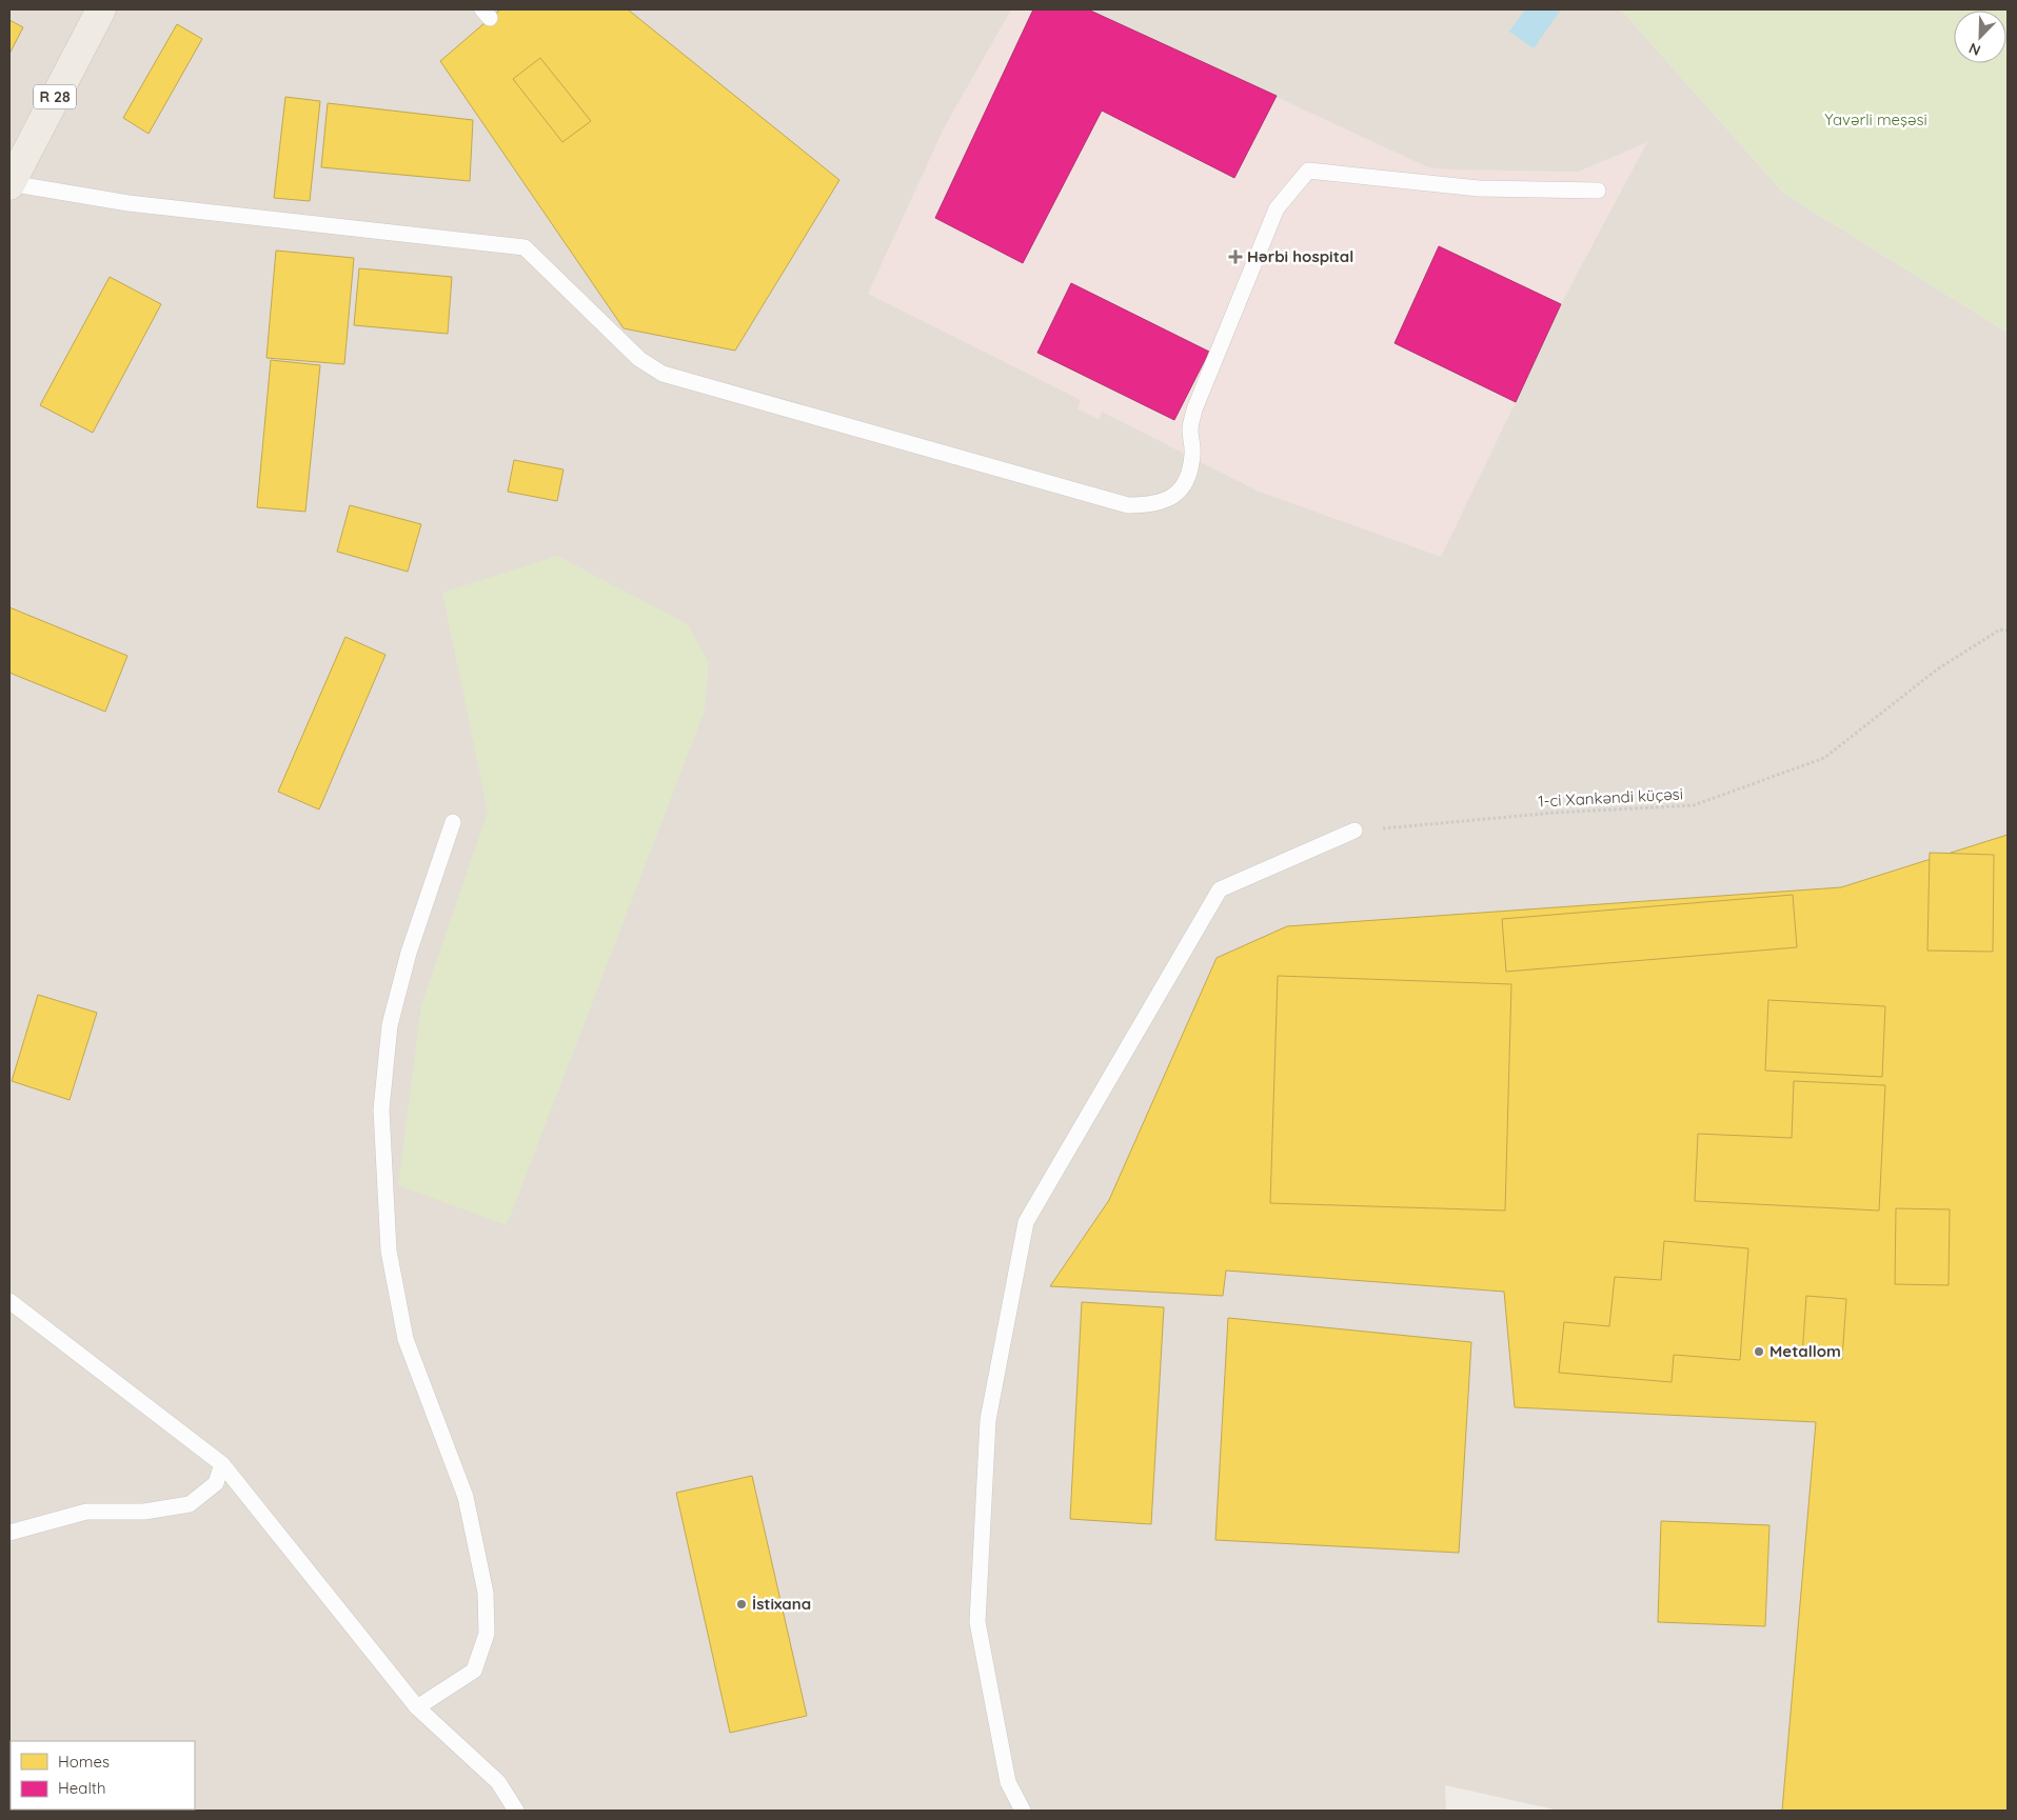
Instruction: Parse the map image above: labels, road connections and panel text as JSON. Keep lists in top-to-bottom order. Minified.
{"streets":{"main road":["R 28"],"path":["1-ci Xankəndi küçəsi"]},"parks":["Yavərli meşəsi"],"places":{"health":["Hərbi hospital"],"other":["Metallom","İstixana"]},"legend":["Homes","Health"],"north":"bottom left"}
